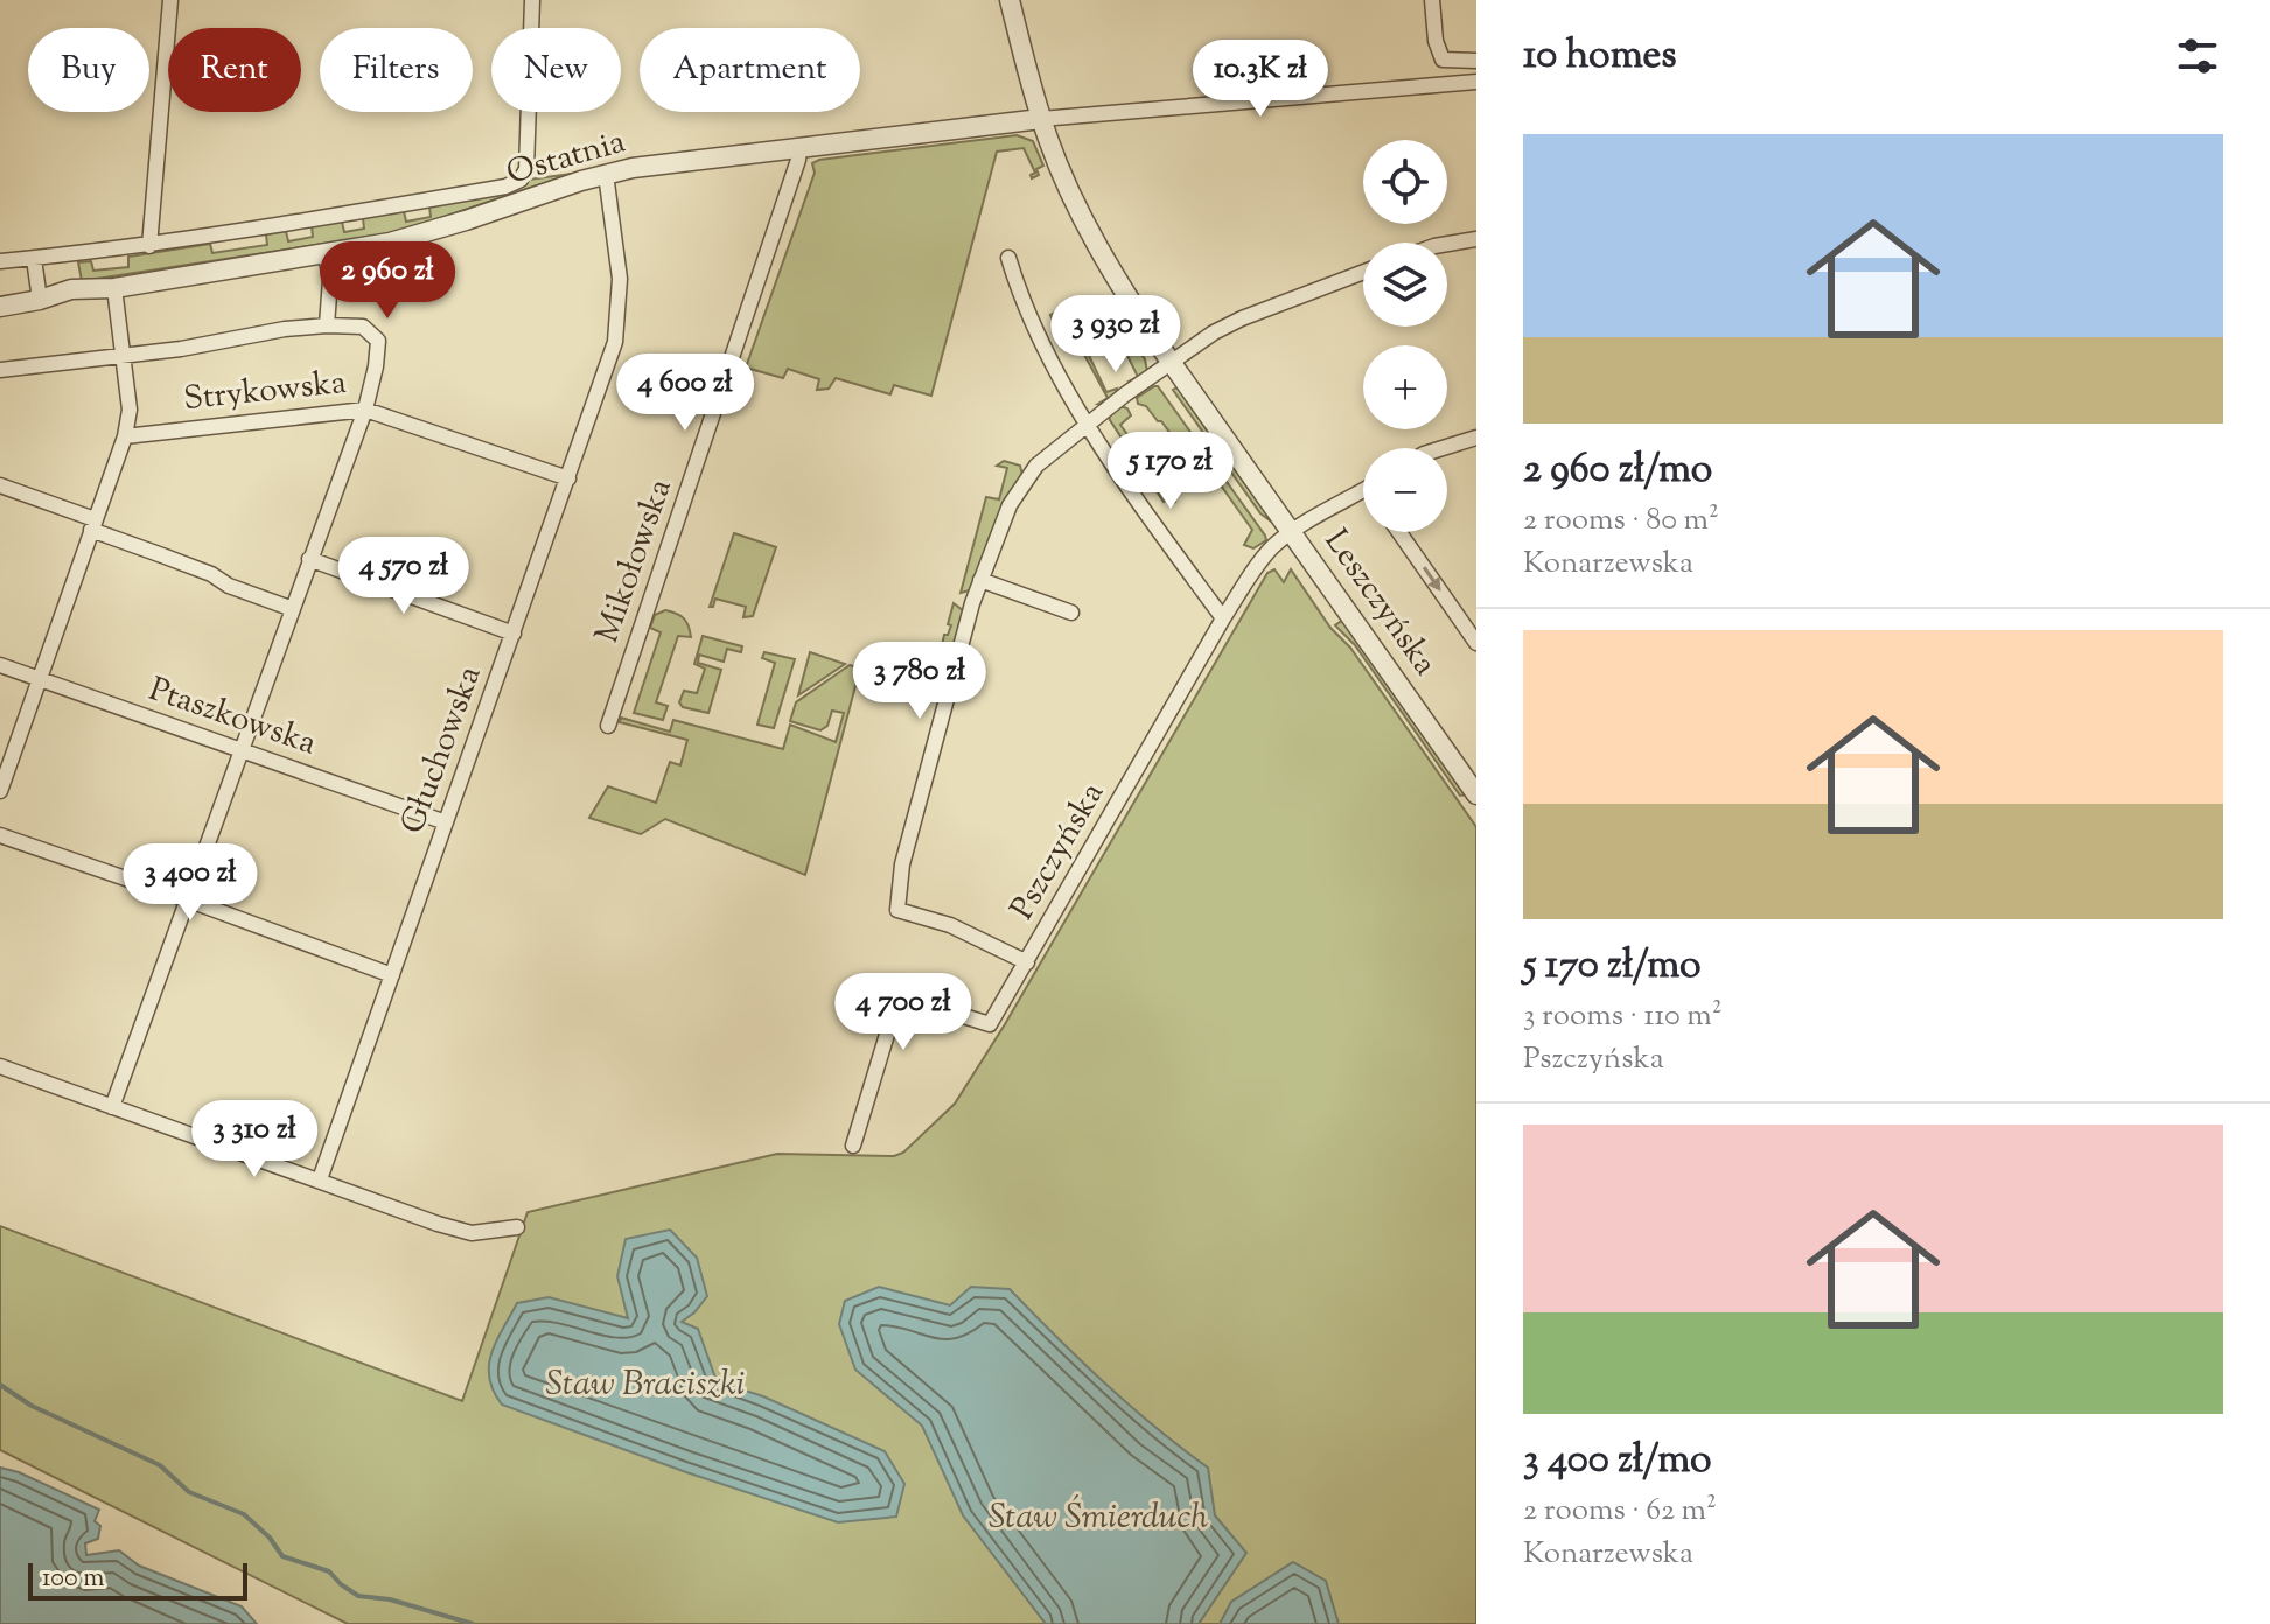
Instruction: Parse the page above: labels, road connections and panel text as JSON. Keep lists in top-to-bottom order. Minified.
{"streets":{"street":["Ostatnia","Strykowska","Mikołowska","Leszczyńska","Ptaszkowska","Głuchowska","Pszczyńska"]},"crossings":[["Ostatnia","Mikołowska"],["Ostatnia","Leszczyńska"],["Ostatnia","Głuchowska"],["Strykowska","Głuchowska"],["Leszczyńska","Pszczyńska"],["Ptaszkowska","Głuchowska"]],"water":["Staw Braciszki","Staw Śmierduch"],"scale_bar":"100 m","page":{"heading":"10 homes","chip":["Buy","Rent","Filters","New","Apartment"],"price":["10.3K zł","2 960 zł","3 930 zł","4 600 zł","5 170 zł","4 570 zł","3 780 zł","3 400 zł","4 700 zł","3 310 zł"],"list":[{"name":"2 960 zł/mo","note":"2 rooms · 80 m² · Konarzewska"},{"name":"5 170 zł/mo","note":"3 rooms · 110 m² · Pszczyńska"},{"name":"3 400 zł/mo","note":"2 rooms · 62 m² · Konarzewska"}],"map_buttons":["+","−"],"scale":"100 m"}}
